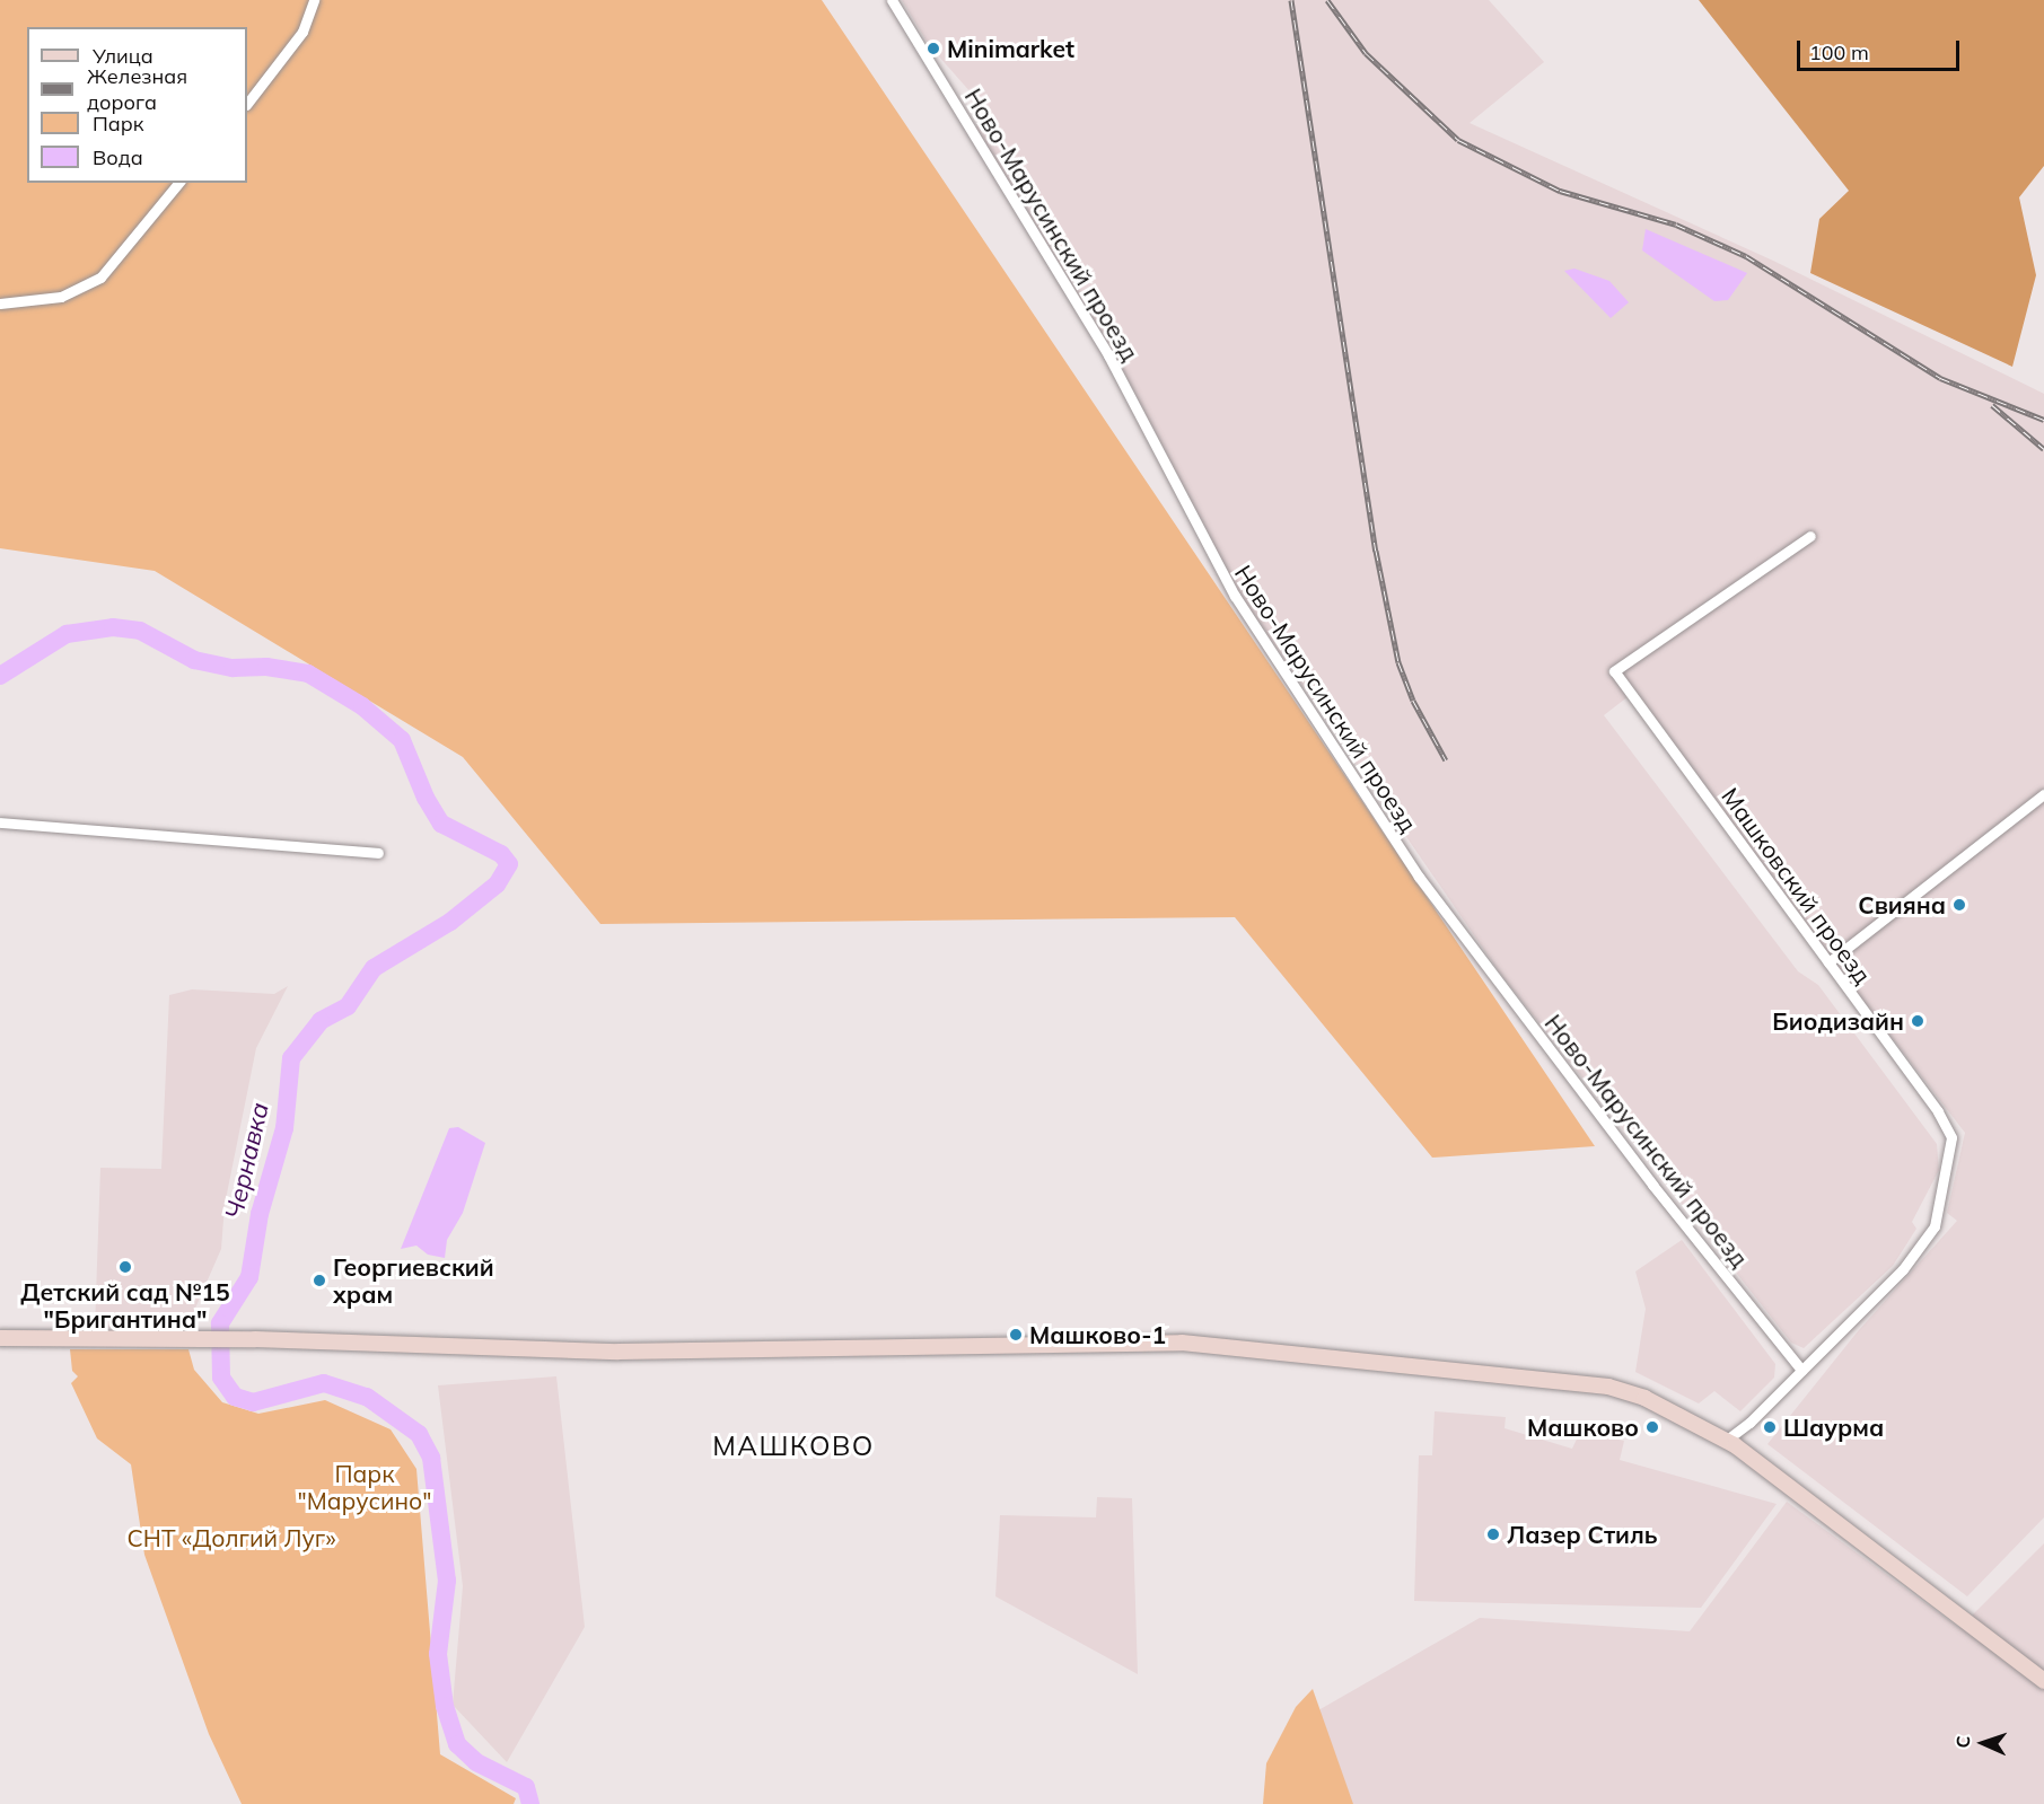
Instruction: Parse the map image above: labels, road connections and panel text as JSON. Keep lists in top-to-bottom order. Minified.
{"streets":{"street":["Ново-Марусинский проезд","Машковский проезд"]},"crossings":[["Ново-Марусинский проезд","Машковский проезд"]],"districts":["МАШКОВО"],"water":["Чернавка"],"parks":["Парк \"Марусино\"","СНТ «Долгий Луг»"],"places":["Minimarket","Свияна","Биодизайн","Детский сад №15 \"Бригантина\"","Георгиевский храм","Машково-1","Машково","Шаурма","Лазер Стиль"],"legend":["Улица","Железная дорога","Парк","Вода"],"scale_bar":"100 m","north":"left"}
